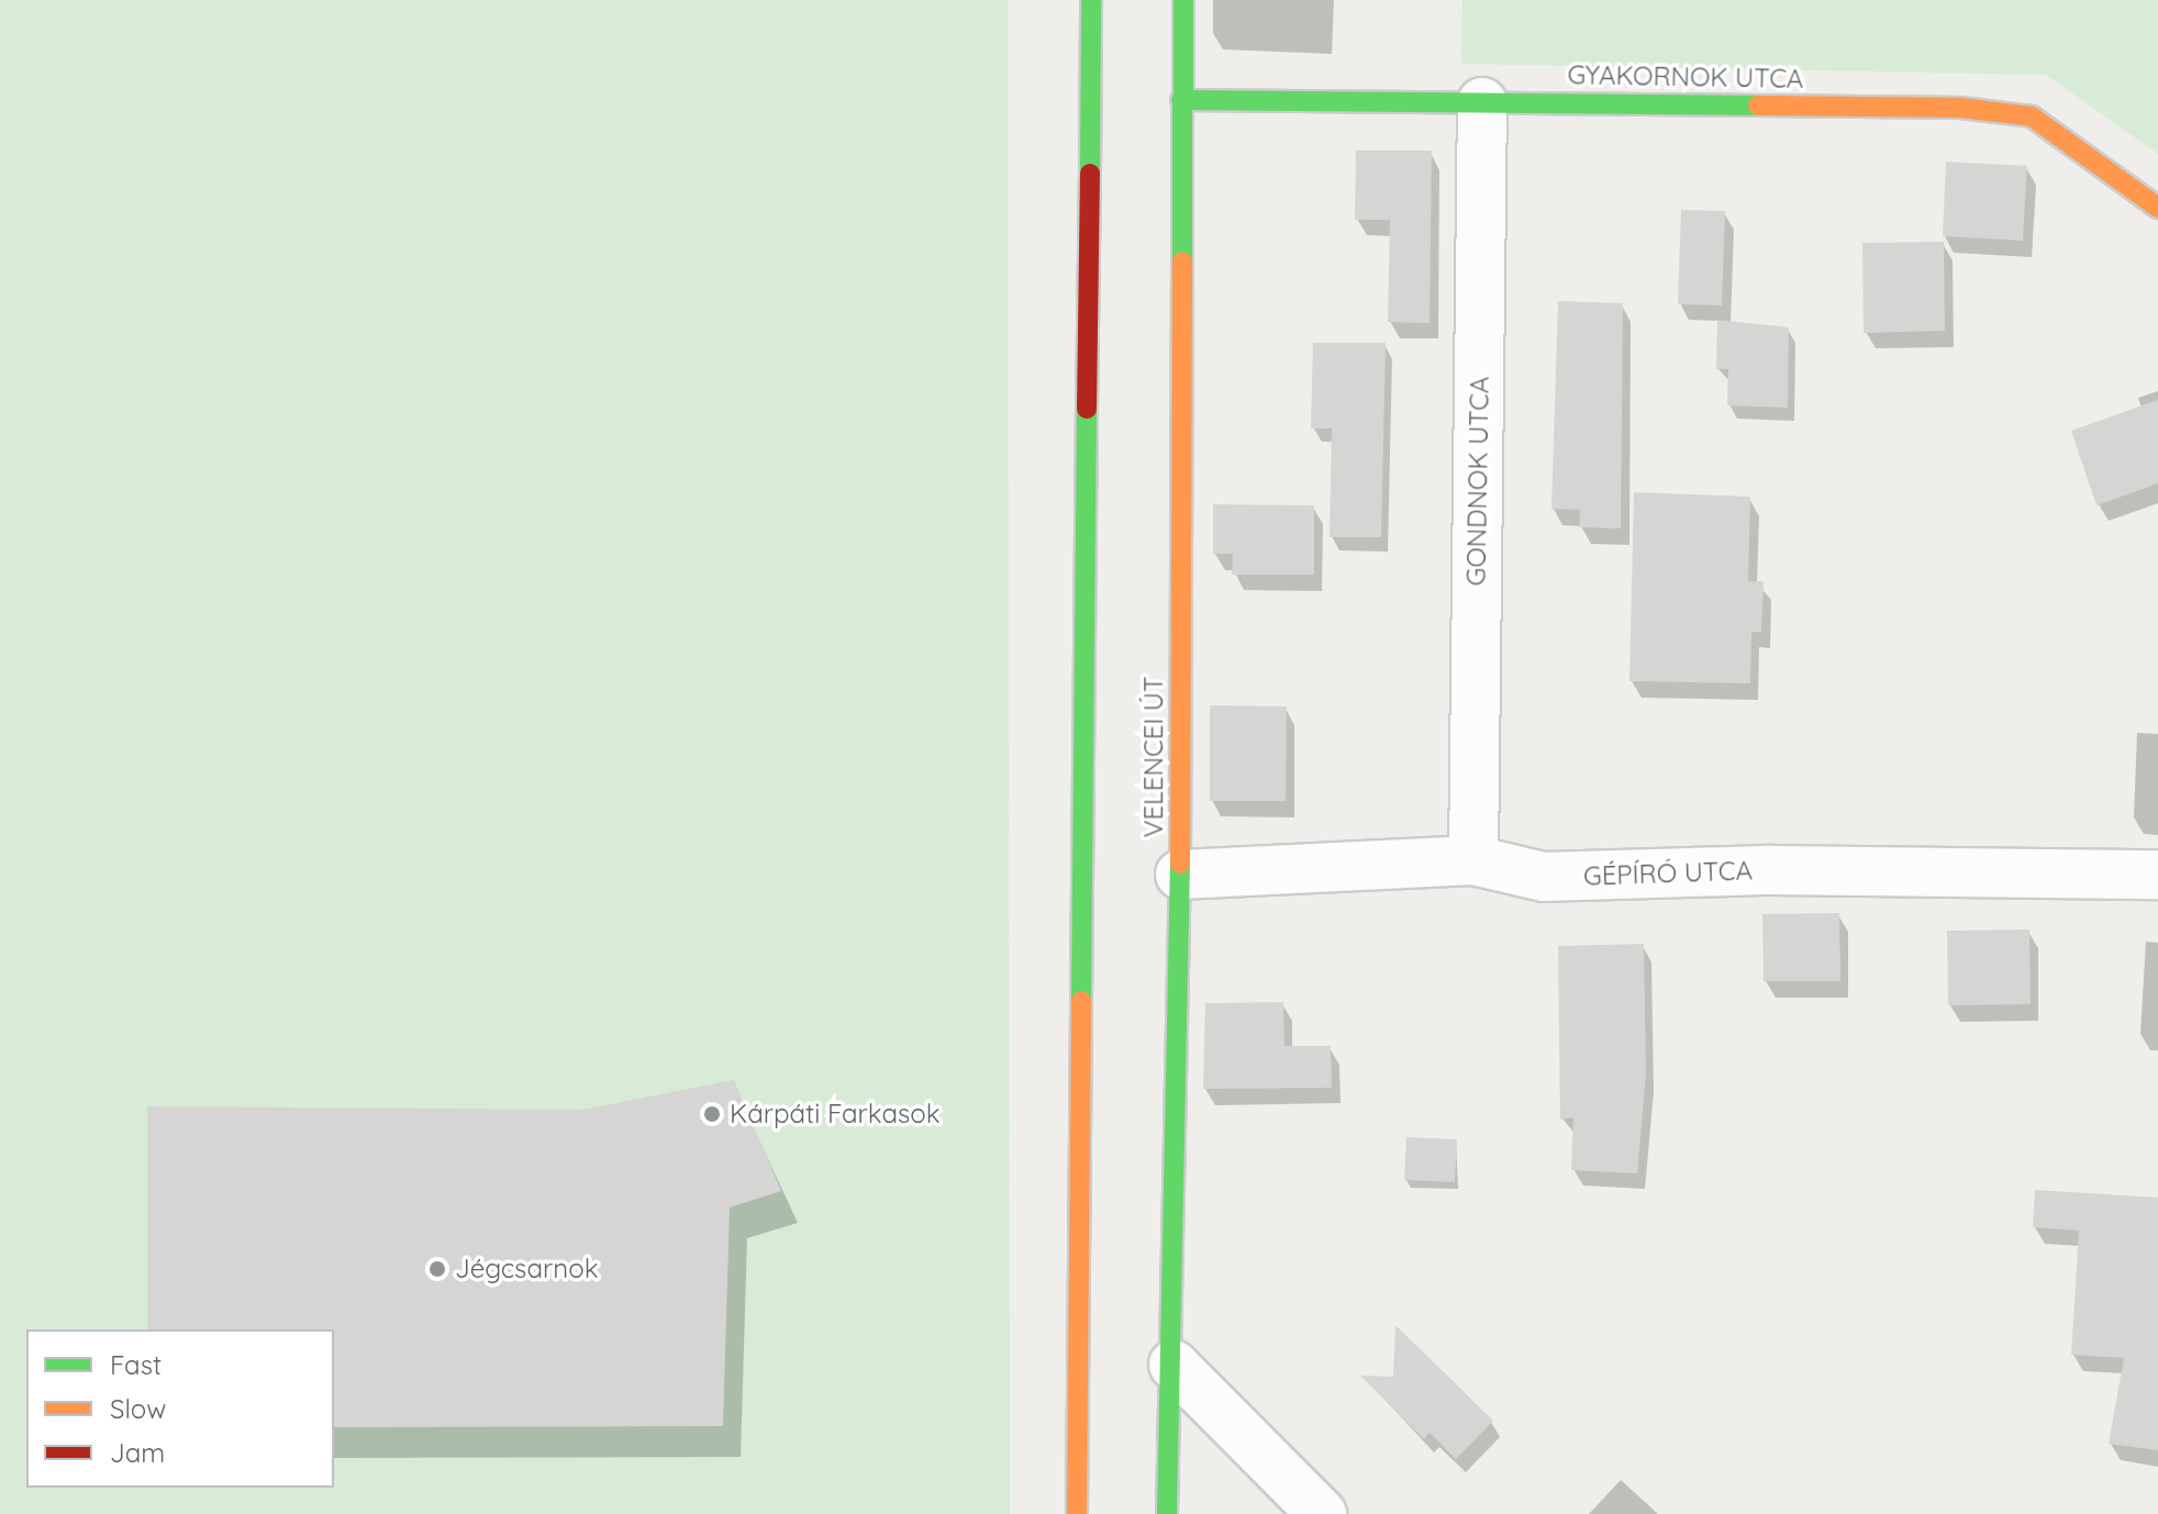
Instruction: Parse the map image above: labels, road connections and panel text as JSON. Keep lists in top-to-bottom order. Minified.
{"streets":{"street":["GYAKORNOK UTCA","GONDNOK UTCA","VELENCEI ÚT","GÉPÍRÓ UTCA"]},"crossings":[["GYAKORNOK UTCA","GONDNOK UTCA"],["GYAKORNOK UTCA","VELENCEI ÚT"],["GONDNOK UTCA","GÉPÍRÓ UTCA"],["VELENCEI ÚT","GÉPÍRÓ UTCA"]],"places":["Kárpáti Farkasok","Jégcsarnok"],"legend":["Fast","Slow","Jam"]}
